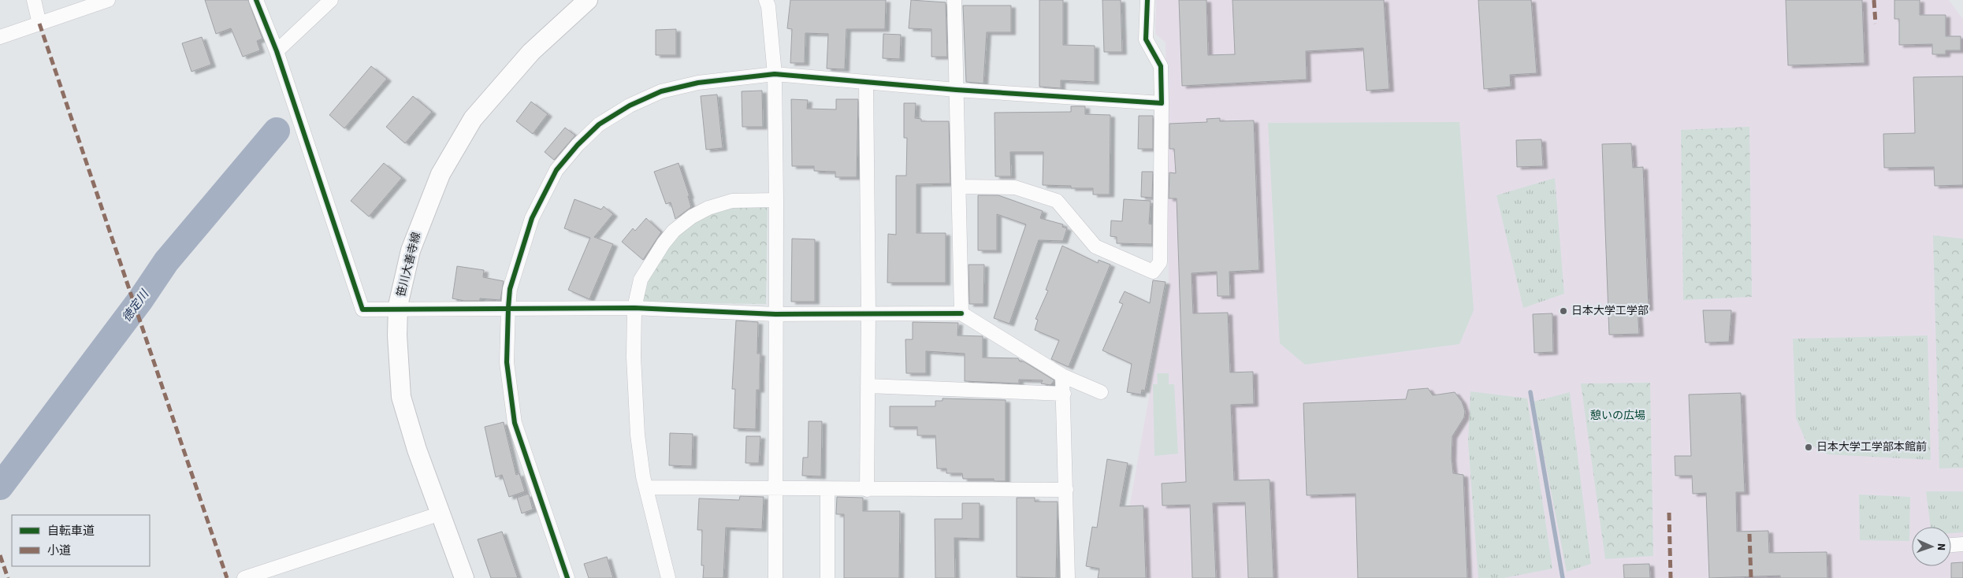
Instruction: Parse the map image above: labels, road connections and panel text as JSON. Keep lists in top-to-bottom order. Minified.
{"streets":{"street":["笹川大善寺線"]},"water":["徳定川"],"parks":["憩いの広場"],"places":["日本大学工学部","日本大学工学部本館前"],"legend":["自転車道","小道"],"north":"right"}
